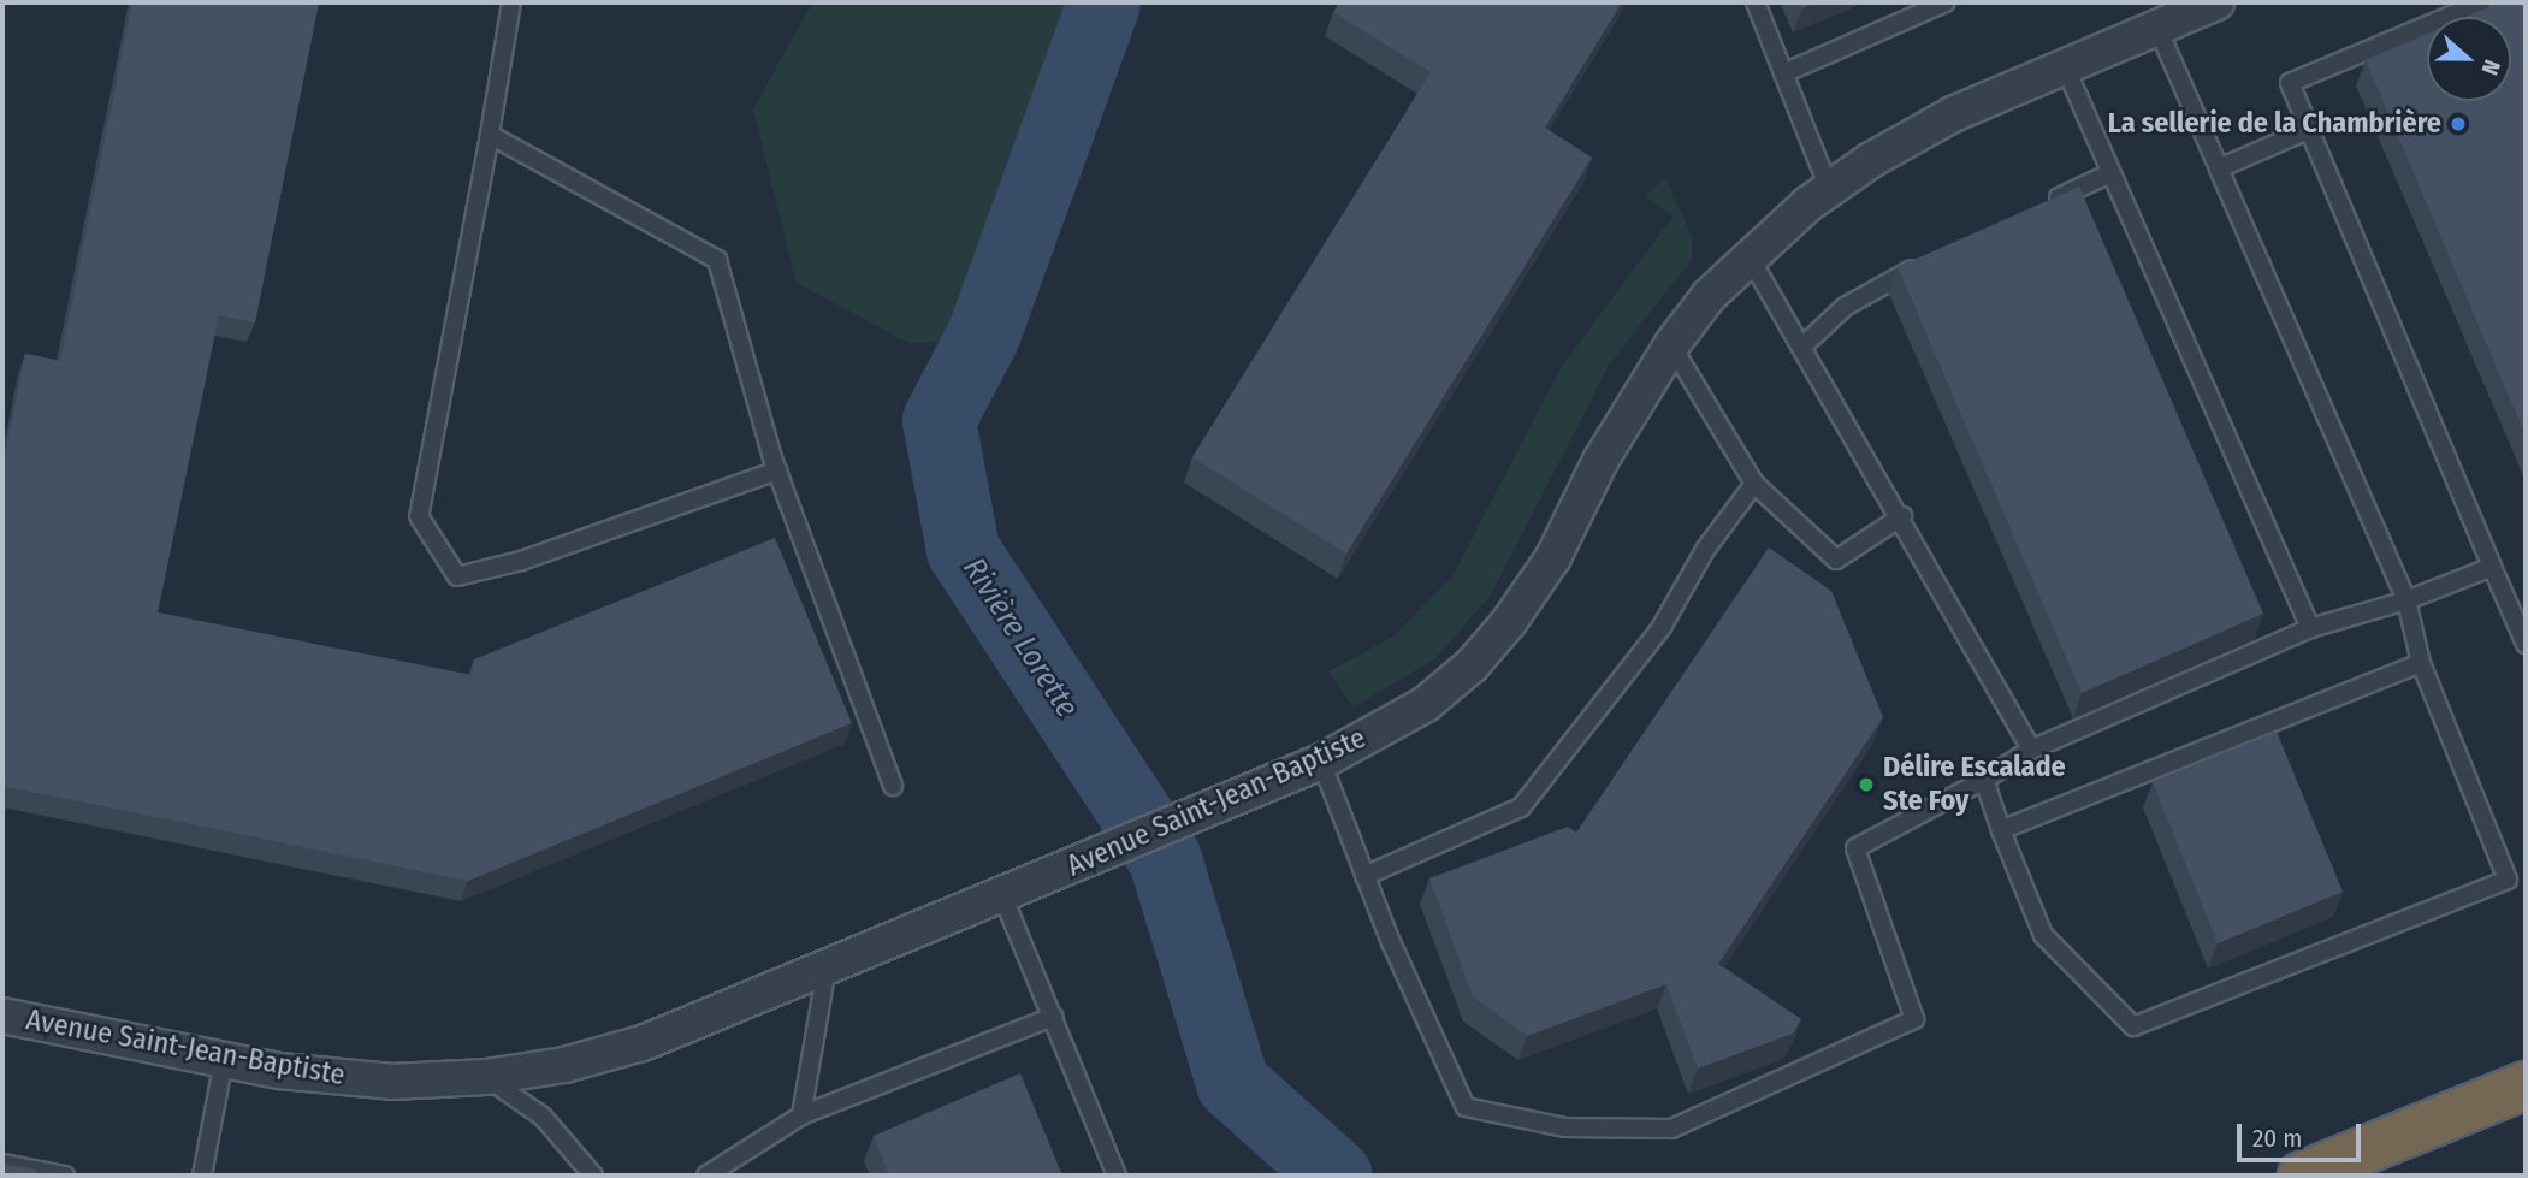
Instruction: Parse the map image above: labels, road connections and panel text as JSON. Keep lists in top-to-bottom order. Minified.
{"streets":{"street":["Avenue Saint-Jean-Baptiste"]},"water":["Rivière Lorette"],"places":["La sellerie de la Chambrière","Délire Escalade Ste Foy"],"scale_bar":"20 m","north":"right"}
